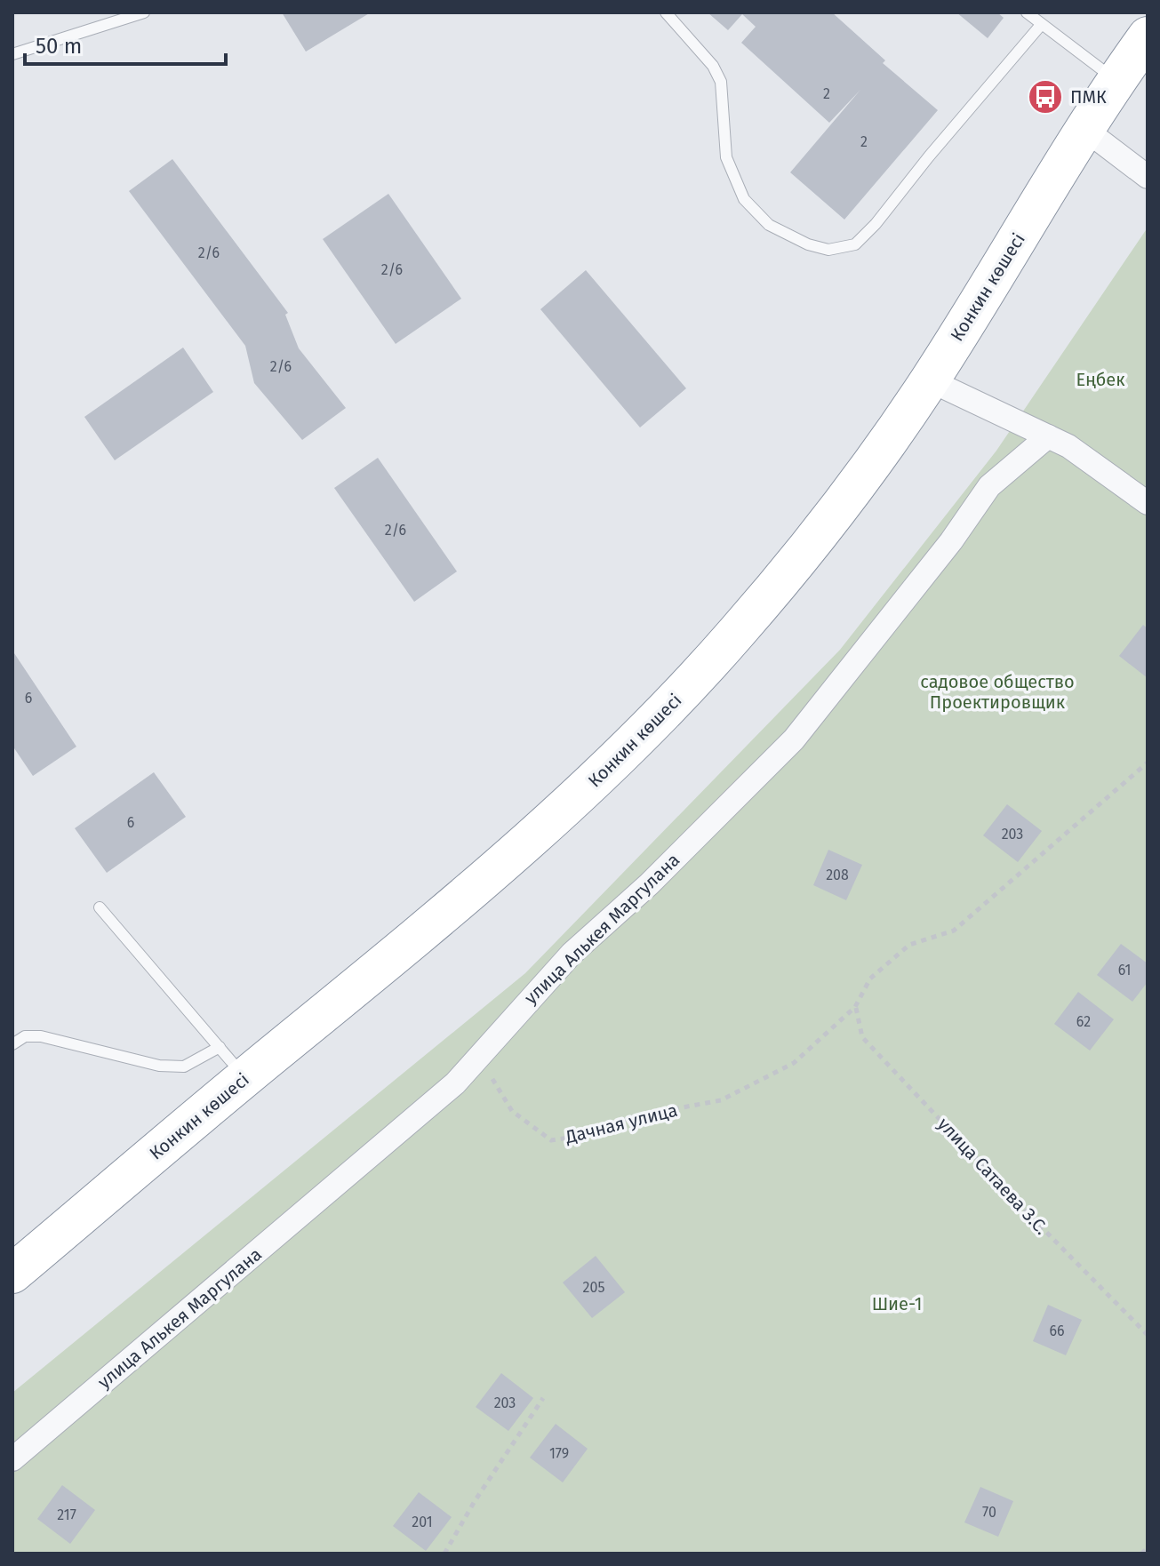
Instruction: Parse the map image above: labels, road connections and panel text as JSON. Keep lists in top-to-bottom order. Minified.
{"streets":{"highway":["Конкин көшесі"],"street":["улица Алькея Маргулана"],"path":["Дачная улица","улица Сатаева З.С."]},"crossings":[["улица Алькея Маргулана","Дачная улица"],["Дачная улица","улица Сатаева З.С."]],"parks":["Еңбек","садовое общество Проектировщик","Шие-1"],"places":{"bus stop":["ПМК"]},"house_numbers":["2","2","2/6","2/6","2/6","2/6","6","6","203","208","61","62","205","66","203","179","70","217","201"],"scale_bar":"50 m"}
